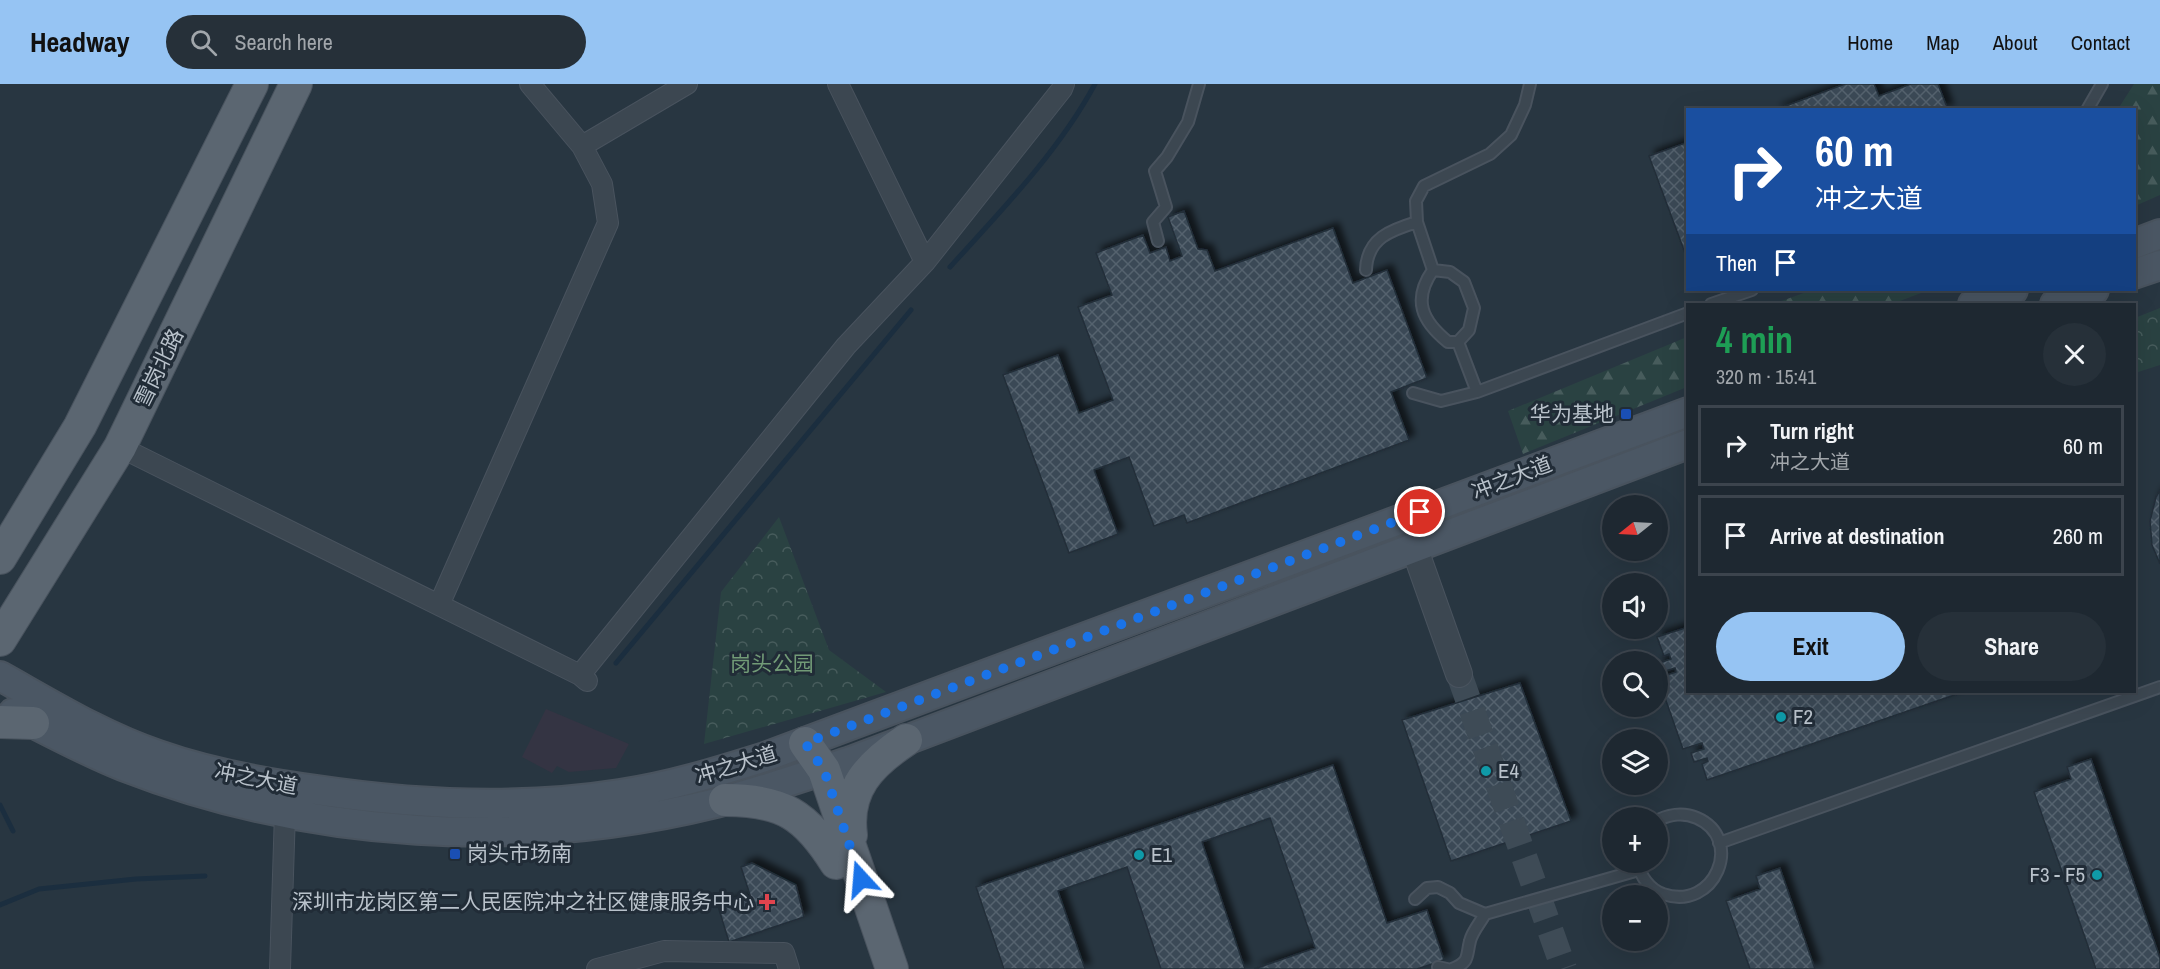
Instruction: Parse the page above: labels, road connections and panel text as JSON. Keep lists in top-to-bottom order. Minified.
{"streets":{"main road":["雪岗北路","冲之大道"]},"parks":["岗头公园"],"places":{"transit":["华为基地","岗头市场南"],"other":["F2","E4","E1","F3 - F5"],"health":["深圳市龙岗区第二人民医院冲之社区健康服务中心"]},"north":"left","page":{"header":"Headway","search":"Search here","nav":["Home","Map","About","Contact"],"turn":["60 m","冲之大道"],"then":"Then","heading":["4 min","320 m · 15:41"],"list":[{"name":"Turn right","note":"冲之大道","value":"60 m"},{"name":"Arrive at destination","value":"260 m"}],"map_buttons":["+","−"],"buttons":["Exit","Share"]}}
